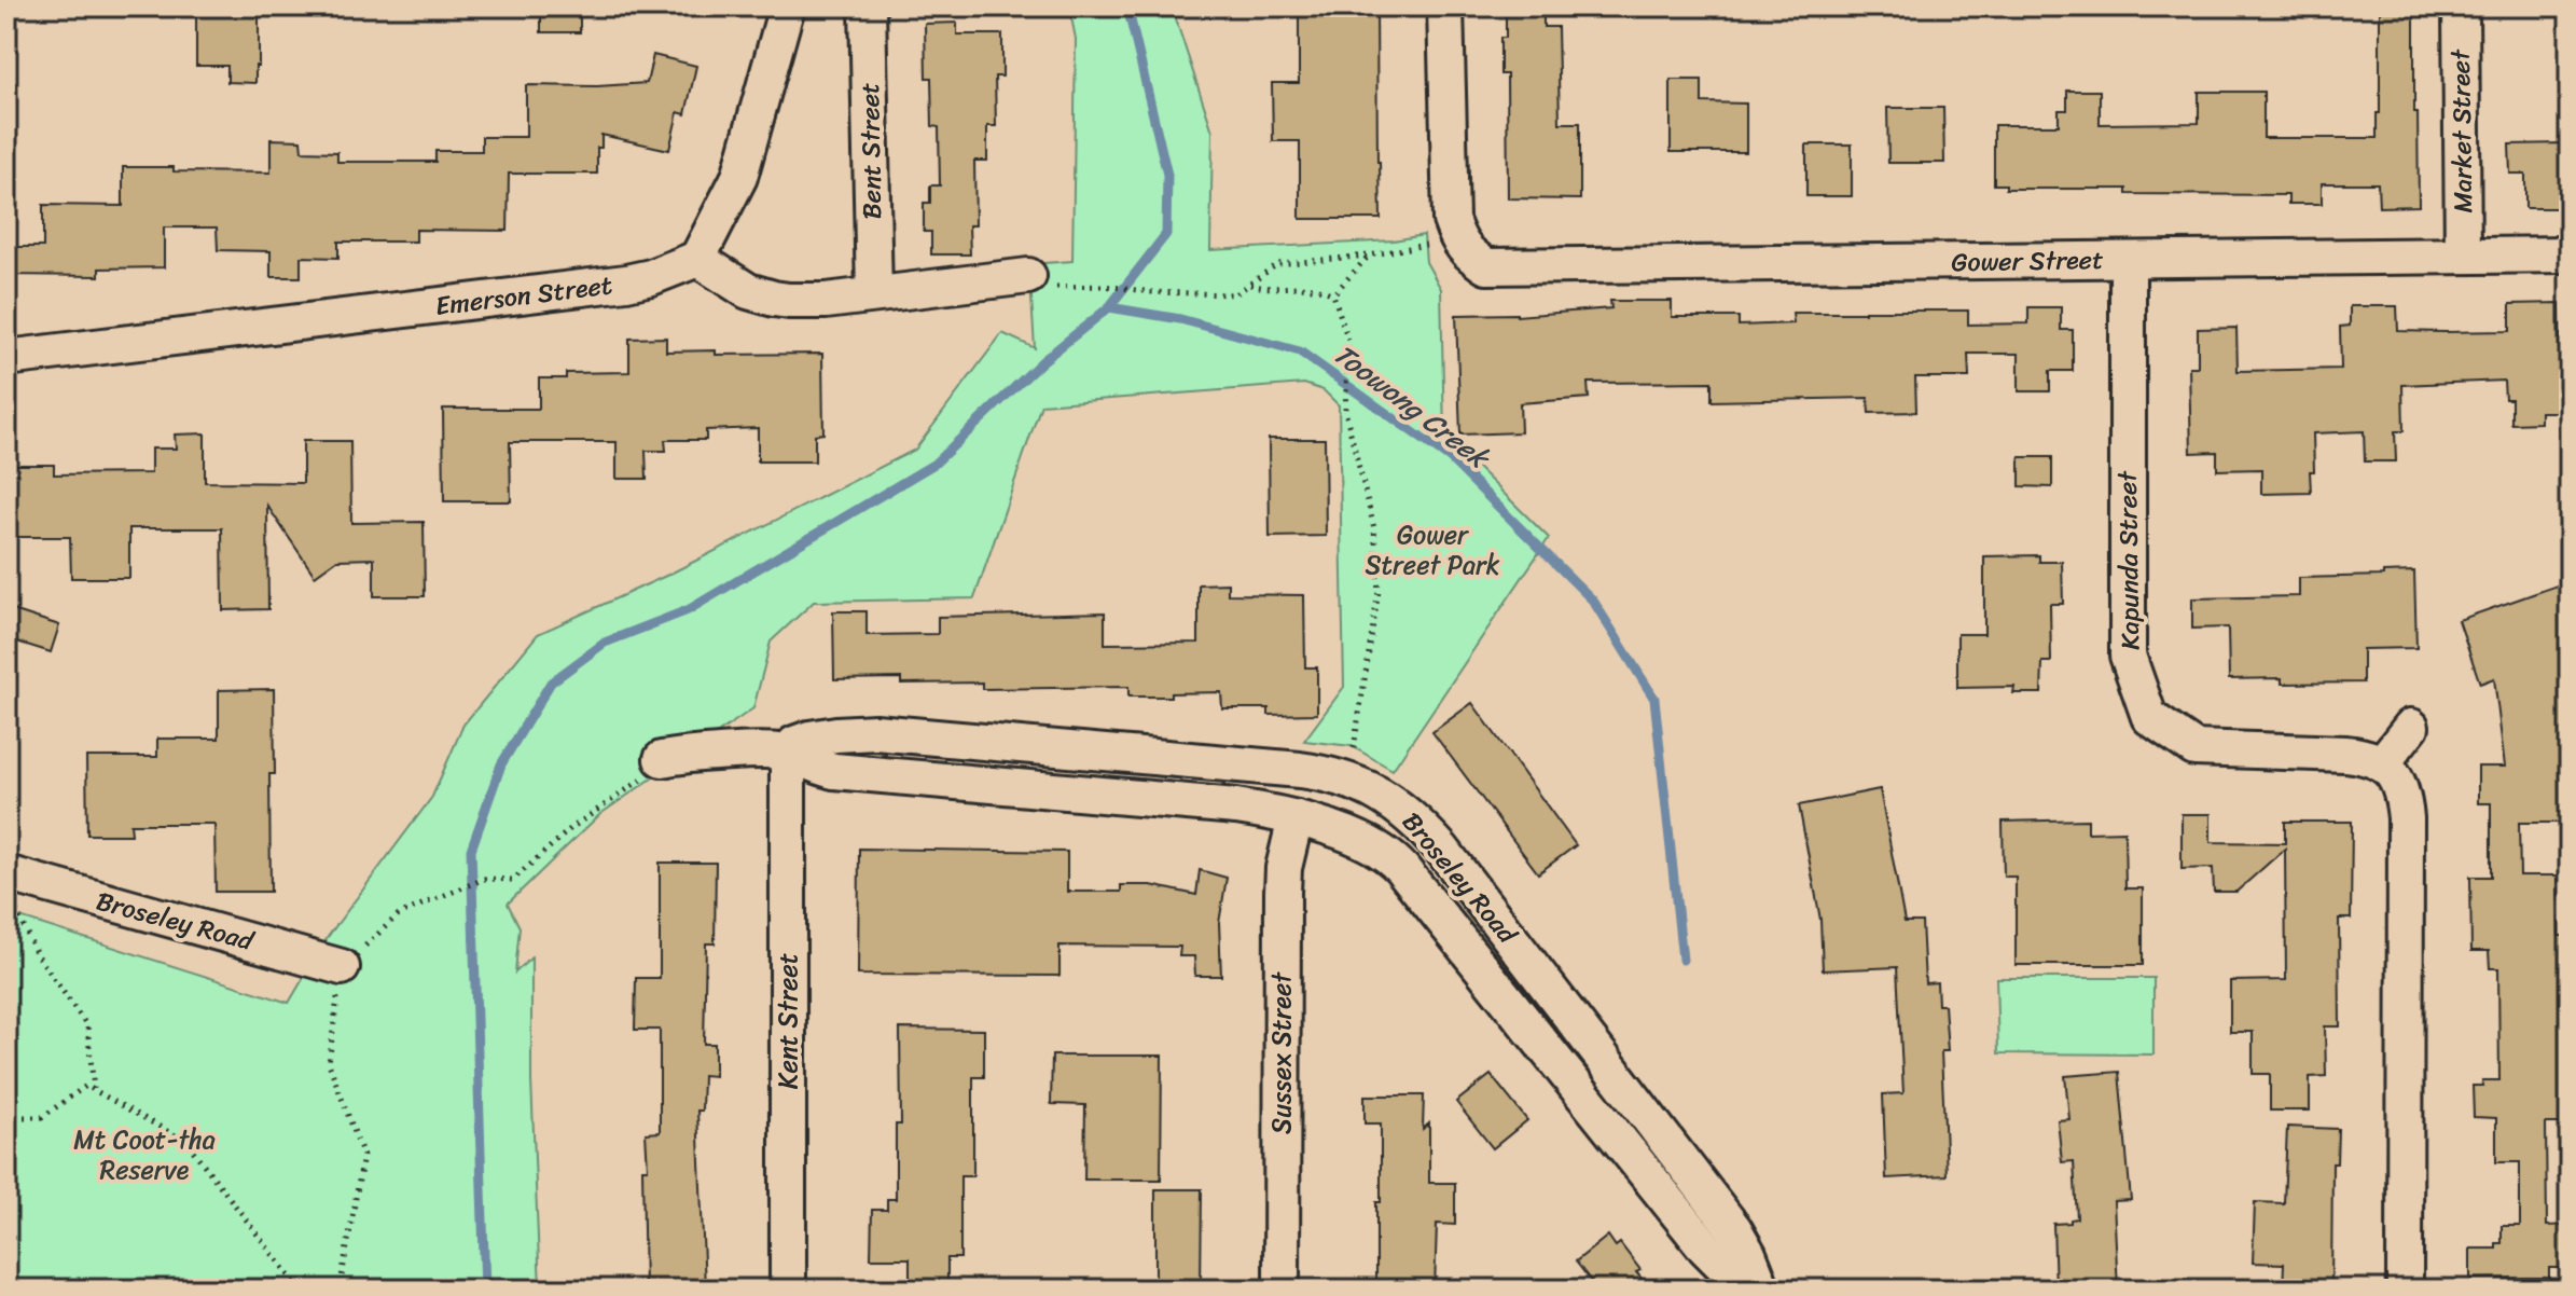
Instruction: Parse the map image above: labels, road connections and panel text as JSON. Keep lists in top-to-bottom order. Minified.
{"streets":{"street":["Market Street","Bent Street","Gower Street","Emerson Street","Kapunda Street","Broseley Road","Kent Street","Sussex Street"]},"crossings":[["Market Street","Gower Street"],["Gower Street","Kapunda Street"],["Broseley Road","Kent Street"],["Broseley Road","Sussex Street"]],"water":["Toowong Creek"],"parks":["Gower Street Park","Mt Coot-tha Reserve"]}
